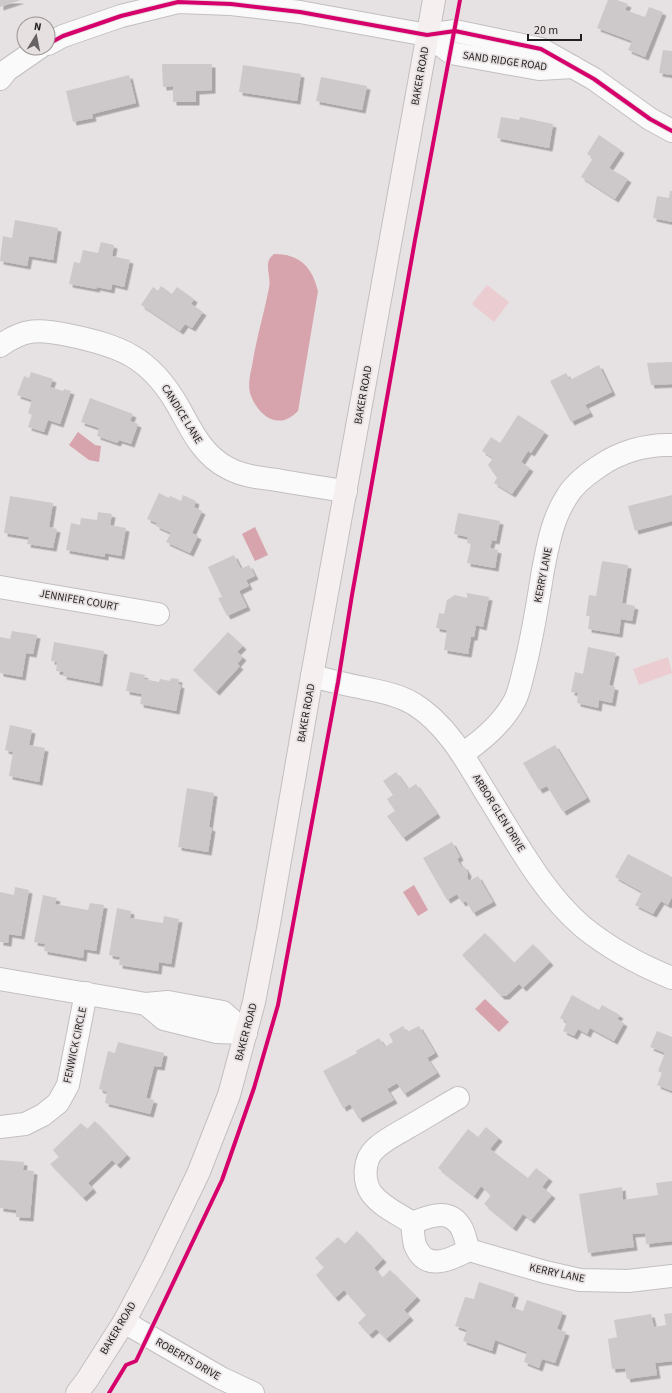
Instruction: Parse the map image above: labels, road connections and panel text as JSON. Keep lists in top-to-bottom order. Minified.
{"streets":{"main road":["BAKER ROAD"],"street":["SAND RIDGE ROAD","CANDICE LANE","KERRY LANE","JENNIFER COURT","ARBOR GLEN DRIVE","FENWICK CIRCLE","ROBERTS DRIVE"]},"crossings":[["SAND RIDGE ROAD","BAKER ROAD"],["BAKER ROAD","CANDICE LANE"],["BAKER ROAD","ARBOR GLEN DRIVE"],["BAKER ROAD","FENWICK CIRCLE"],["BAKER ROAD","ROBERTS DRIVE"],["KERRY LANE","ARBOR GLEN DRIVE"]],"scale_bar":"20 m","north":"top"}
